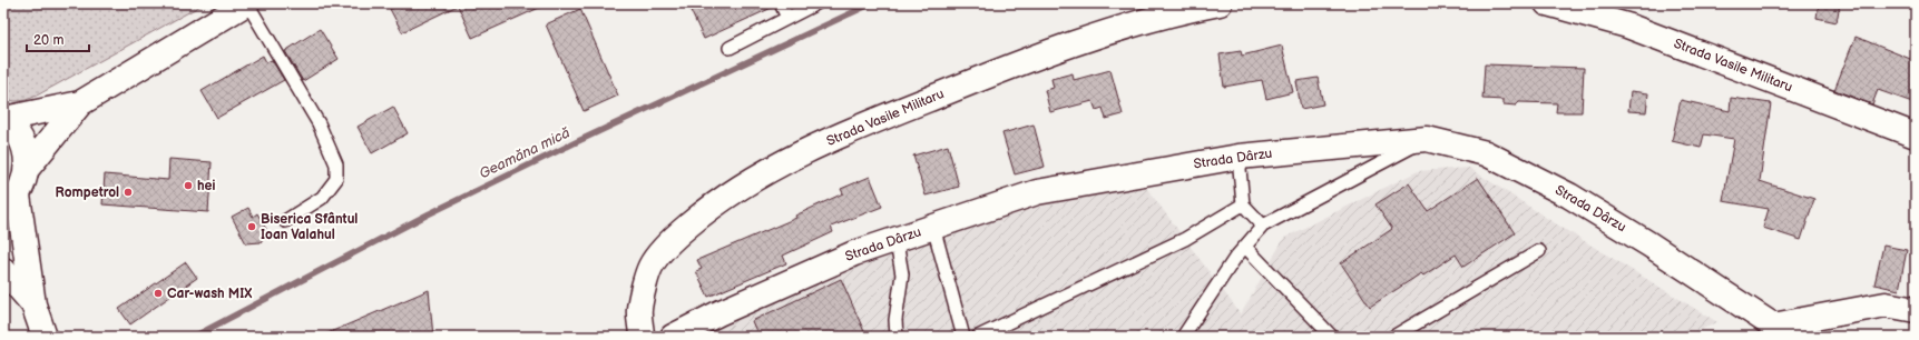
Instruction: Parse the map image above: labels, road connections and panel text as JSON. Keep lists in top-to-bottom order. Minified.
{"streets":{"street":["Strada Vasile Militaru","Strada Dârzu"]},"water":["Geamăna mică"],"places":["hei","Rompetrol","Biserica Sfântul Ioan Valahul","Car-wash MIX"],"scale_bar":"20 m"}
